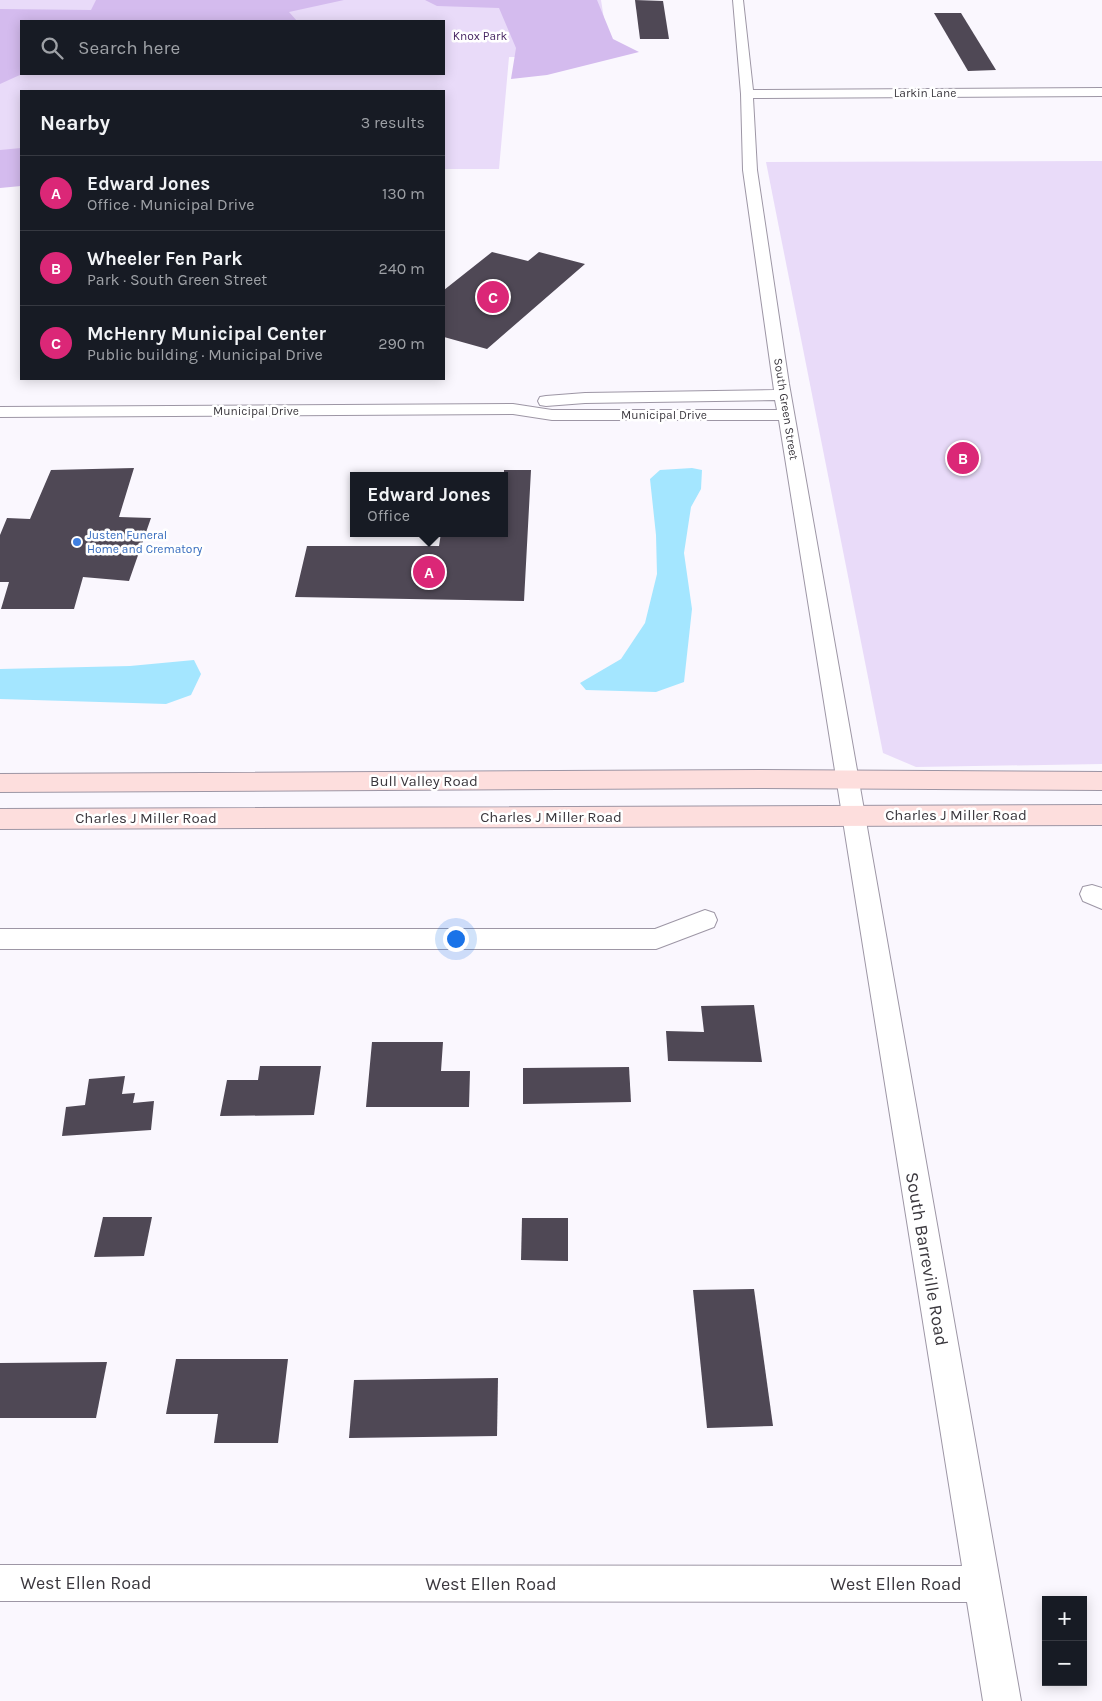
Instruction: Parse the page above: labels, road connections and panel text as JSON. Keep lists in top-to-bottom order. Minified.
{"streets":{"street":["Larkin Lane","South Green Street","Municipal Drive","Bull Valley Road","Charles J Miller Road","South Barreville Road","West Ellen Road"]},"crossings":[["Larkin Lane","South Green Street"],["South Green Street","Municipal Drive"],["South Green Street","Bull Valley Road"],["South Green Street","Charles J Miller Road"],["South Green Street","South Barreville Road"],["Charles J Miller Road","South Barreville Road"],["South Barreville Road","West Ellen Road"]],"parks":["Knox Park"],"places":["Justen Funeral Home and Crematory"],"page":{"search":"Search here","heading":["Nearby","3 results"],"list":[{"mark":"A","name":"Edward Jones","note":"Office · Municipal Drive","value":"130 m"},{"mark":"B","name":"Wheeler Fen Park","note":"Park · South Green Street","value":"240 m"},{"mark":"C","name":"McHenry Municipal Center","note":"Public building · Municipal Drive","value":"290 m"}],"pins":["C","B","A"],"popup":["Edward Jones","Office"],"map_buttons":["+","−"]}}
